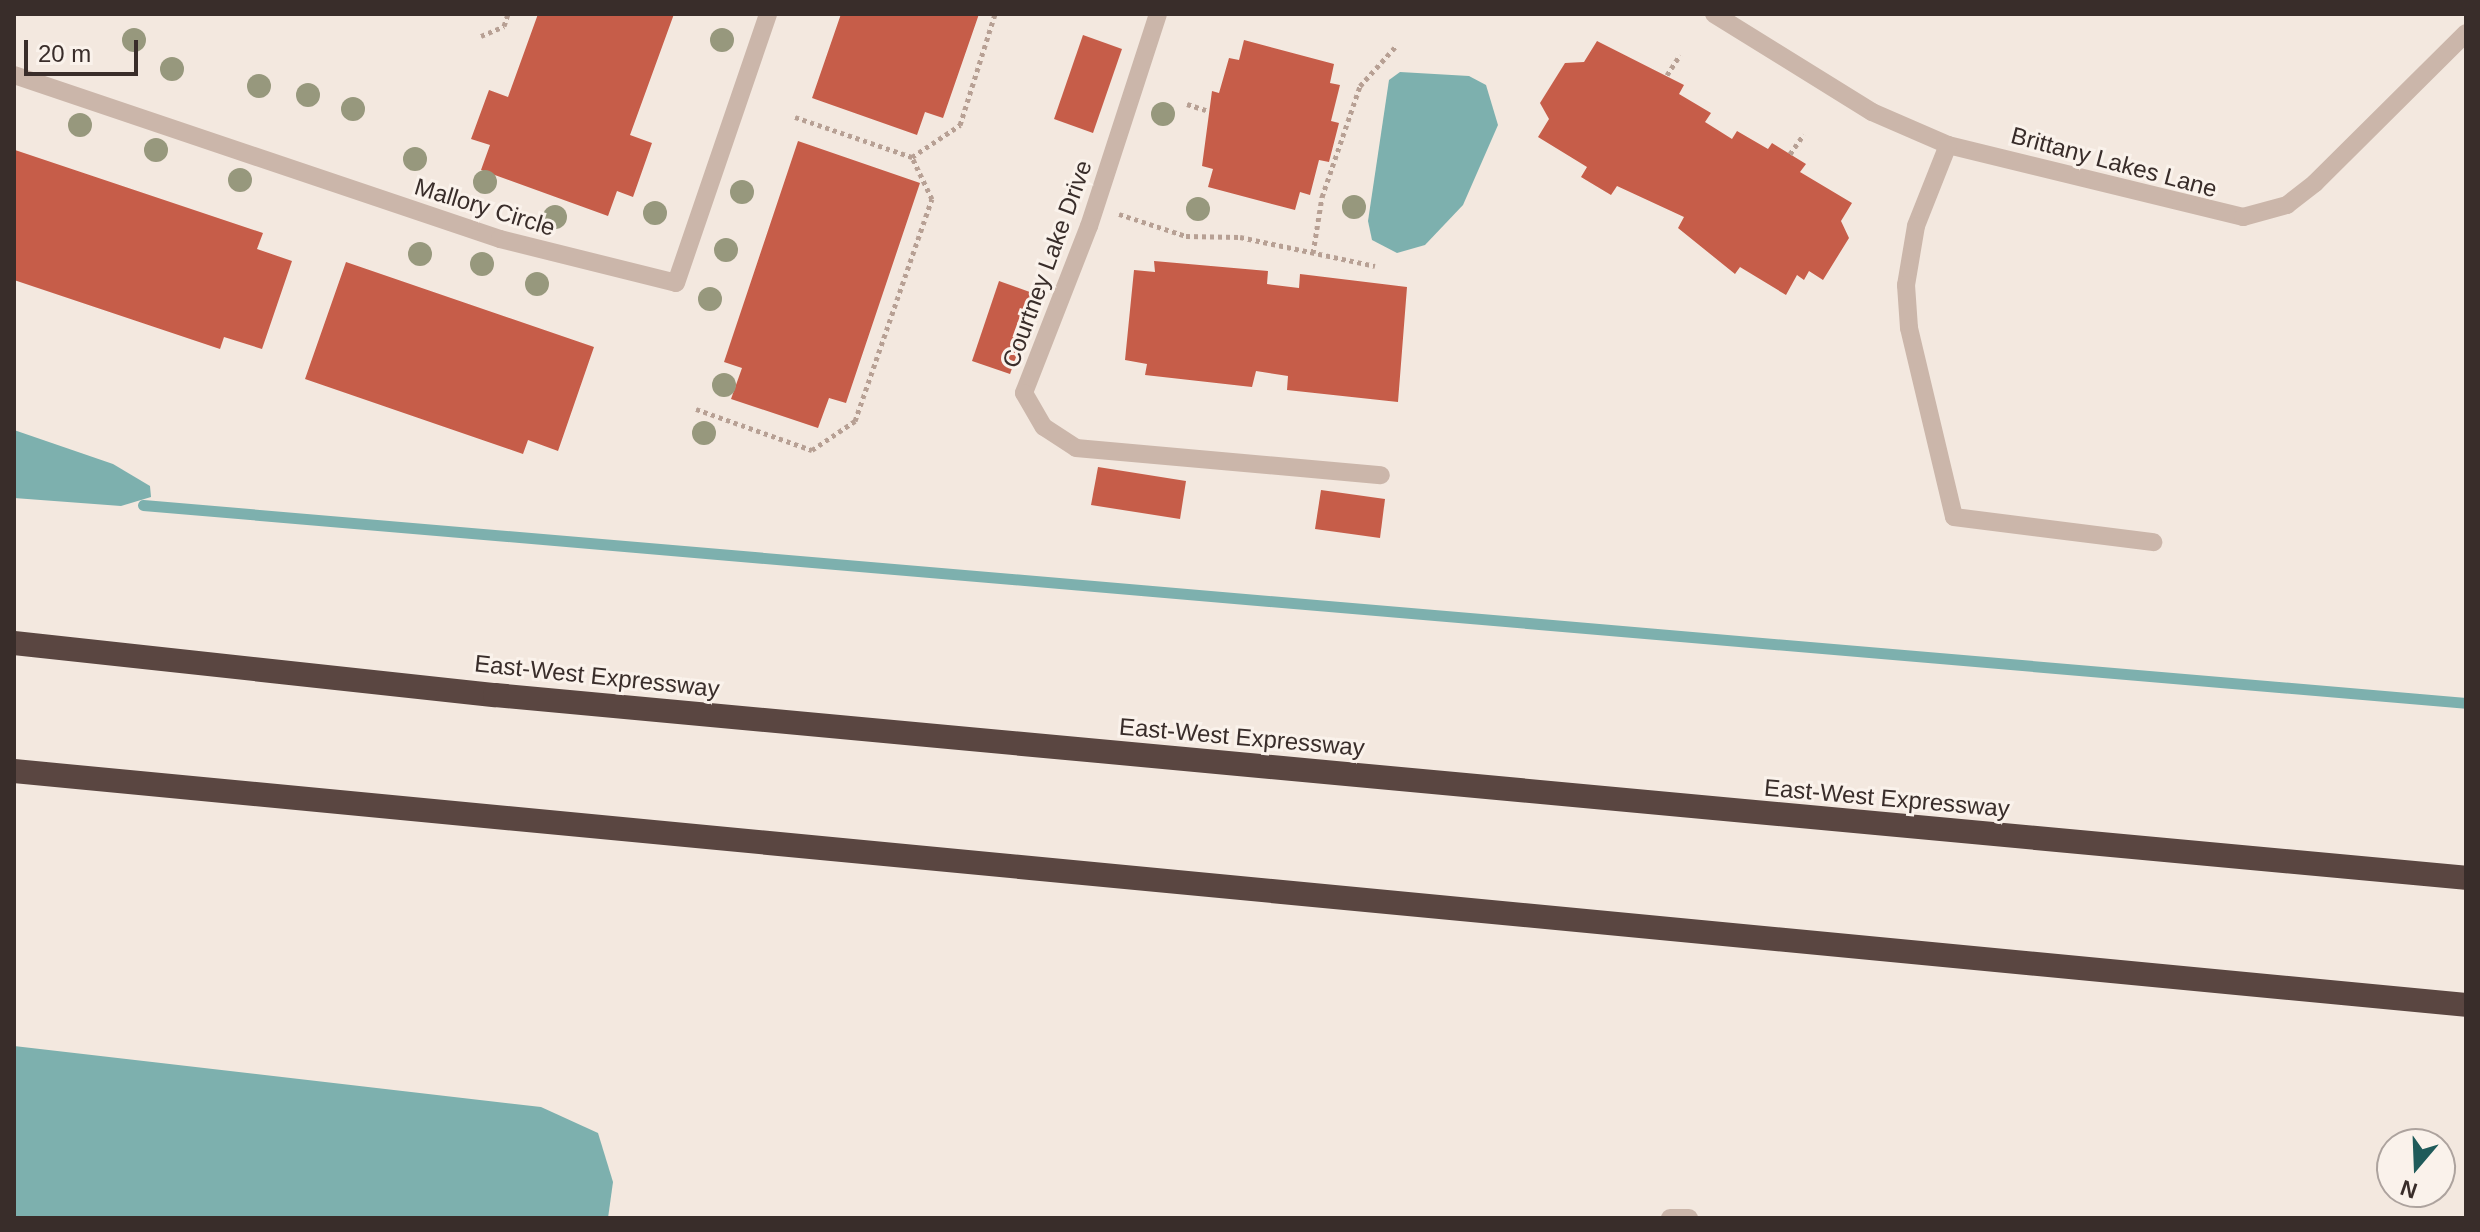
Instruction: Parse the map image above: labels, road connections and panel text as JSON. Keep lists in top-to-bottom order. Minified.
{"streets":{"highway":["East-West Expressway"],"lane":["Brittany Lakes Lane","Mallory Circle","Courtney Lake Drive"]},"scale_bar":"20 m","north":"bottom"}
